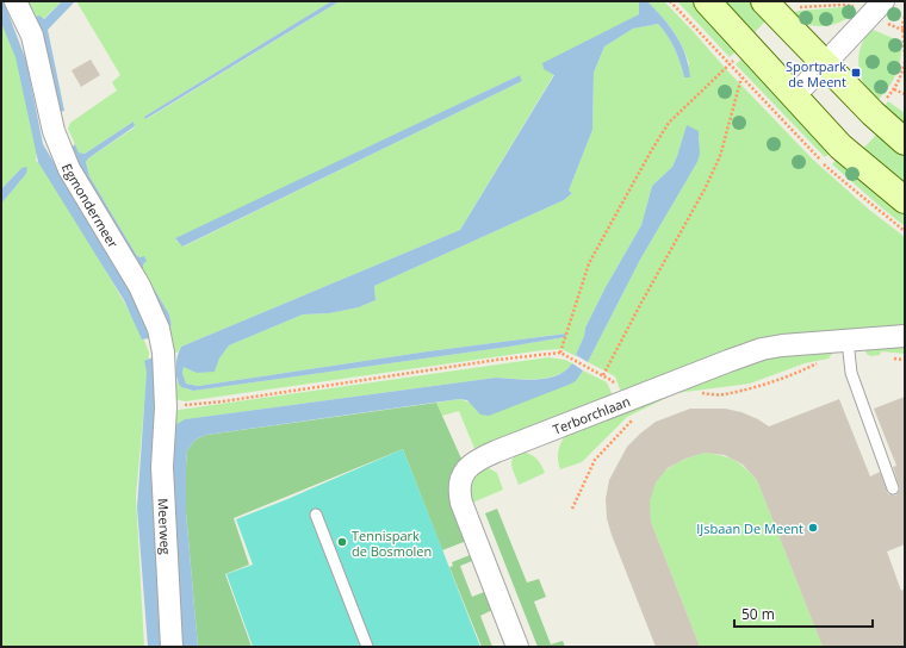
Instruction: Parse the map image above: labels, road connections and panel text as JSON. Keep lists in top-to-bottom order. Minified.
{"streets":{"street":["Egmondermeer","Terborchlaan","Meerweg"]},"crossings":[["Egmondermeer","Meerweg"]],"places":{"transit":["Sportpark de Meent"],"other":["IJsbaan De Meent","Tennispark de Bosmolen"]},"scale_bar":"50 m"}
